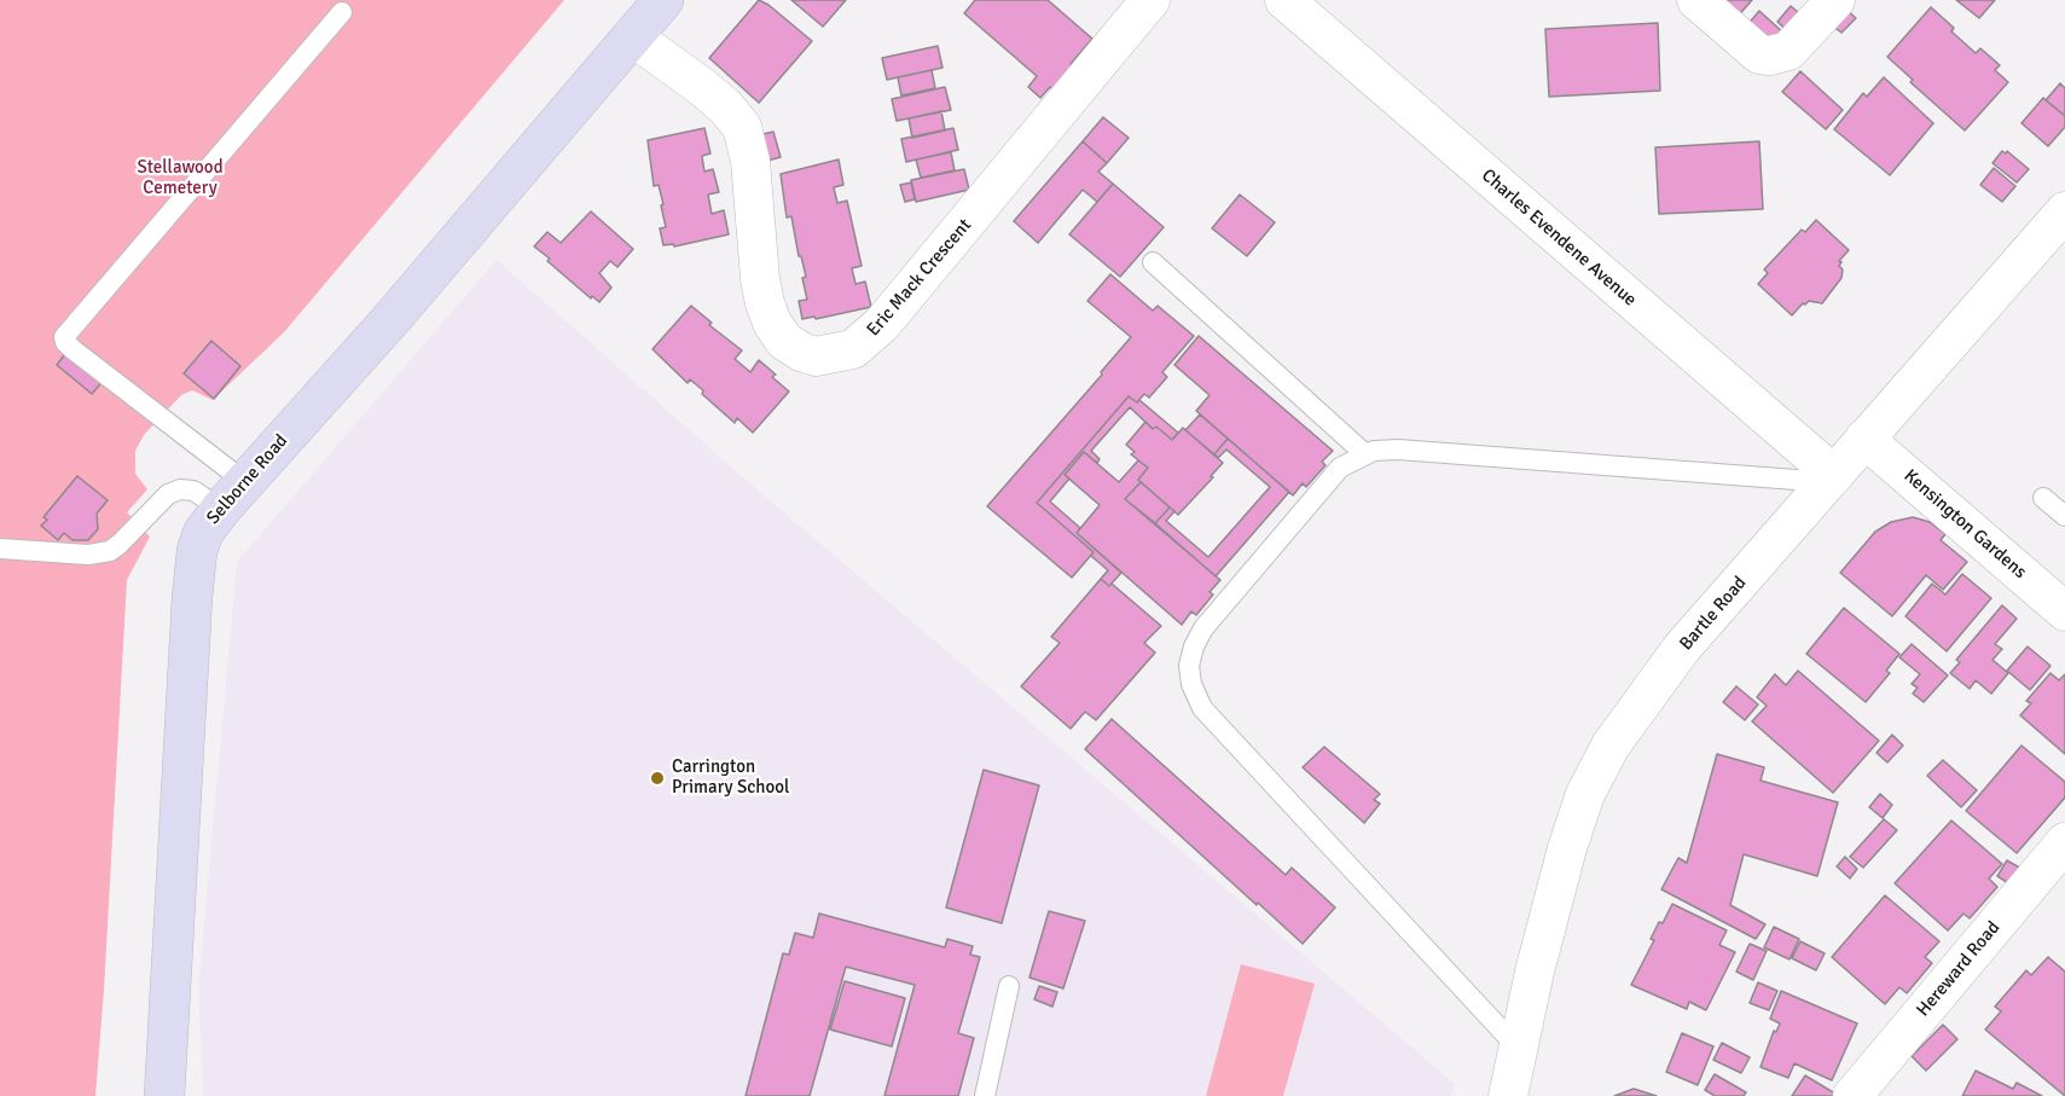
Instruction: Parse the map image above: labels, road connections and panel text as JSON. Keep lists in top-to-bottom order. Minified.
{"streets":{"street":["Charles Evendene Avenue","Eric Mack Crescent","Selborne Road","Kensington Gardens","Bartle Road","Hereward Road"]},"crossings":[["Charles Evendene Avenue","Bartle Road"],["Eric Mack Crescent","Selborne Road"],["Kensington Gardens","Bartle Road"]],"parks":["Stellawood Cemetery"],"places":["Carrington Primary School"]}
